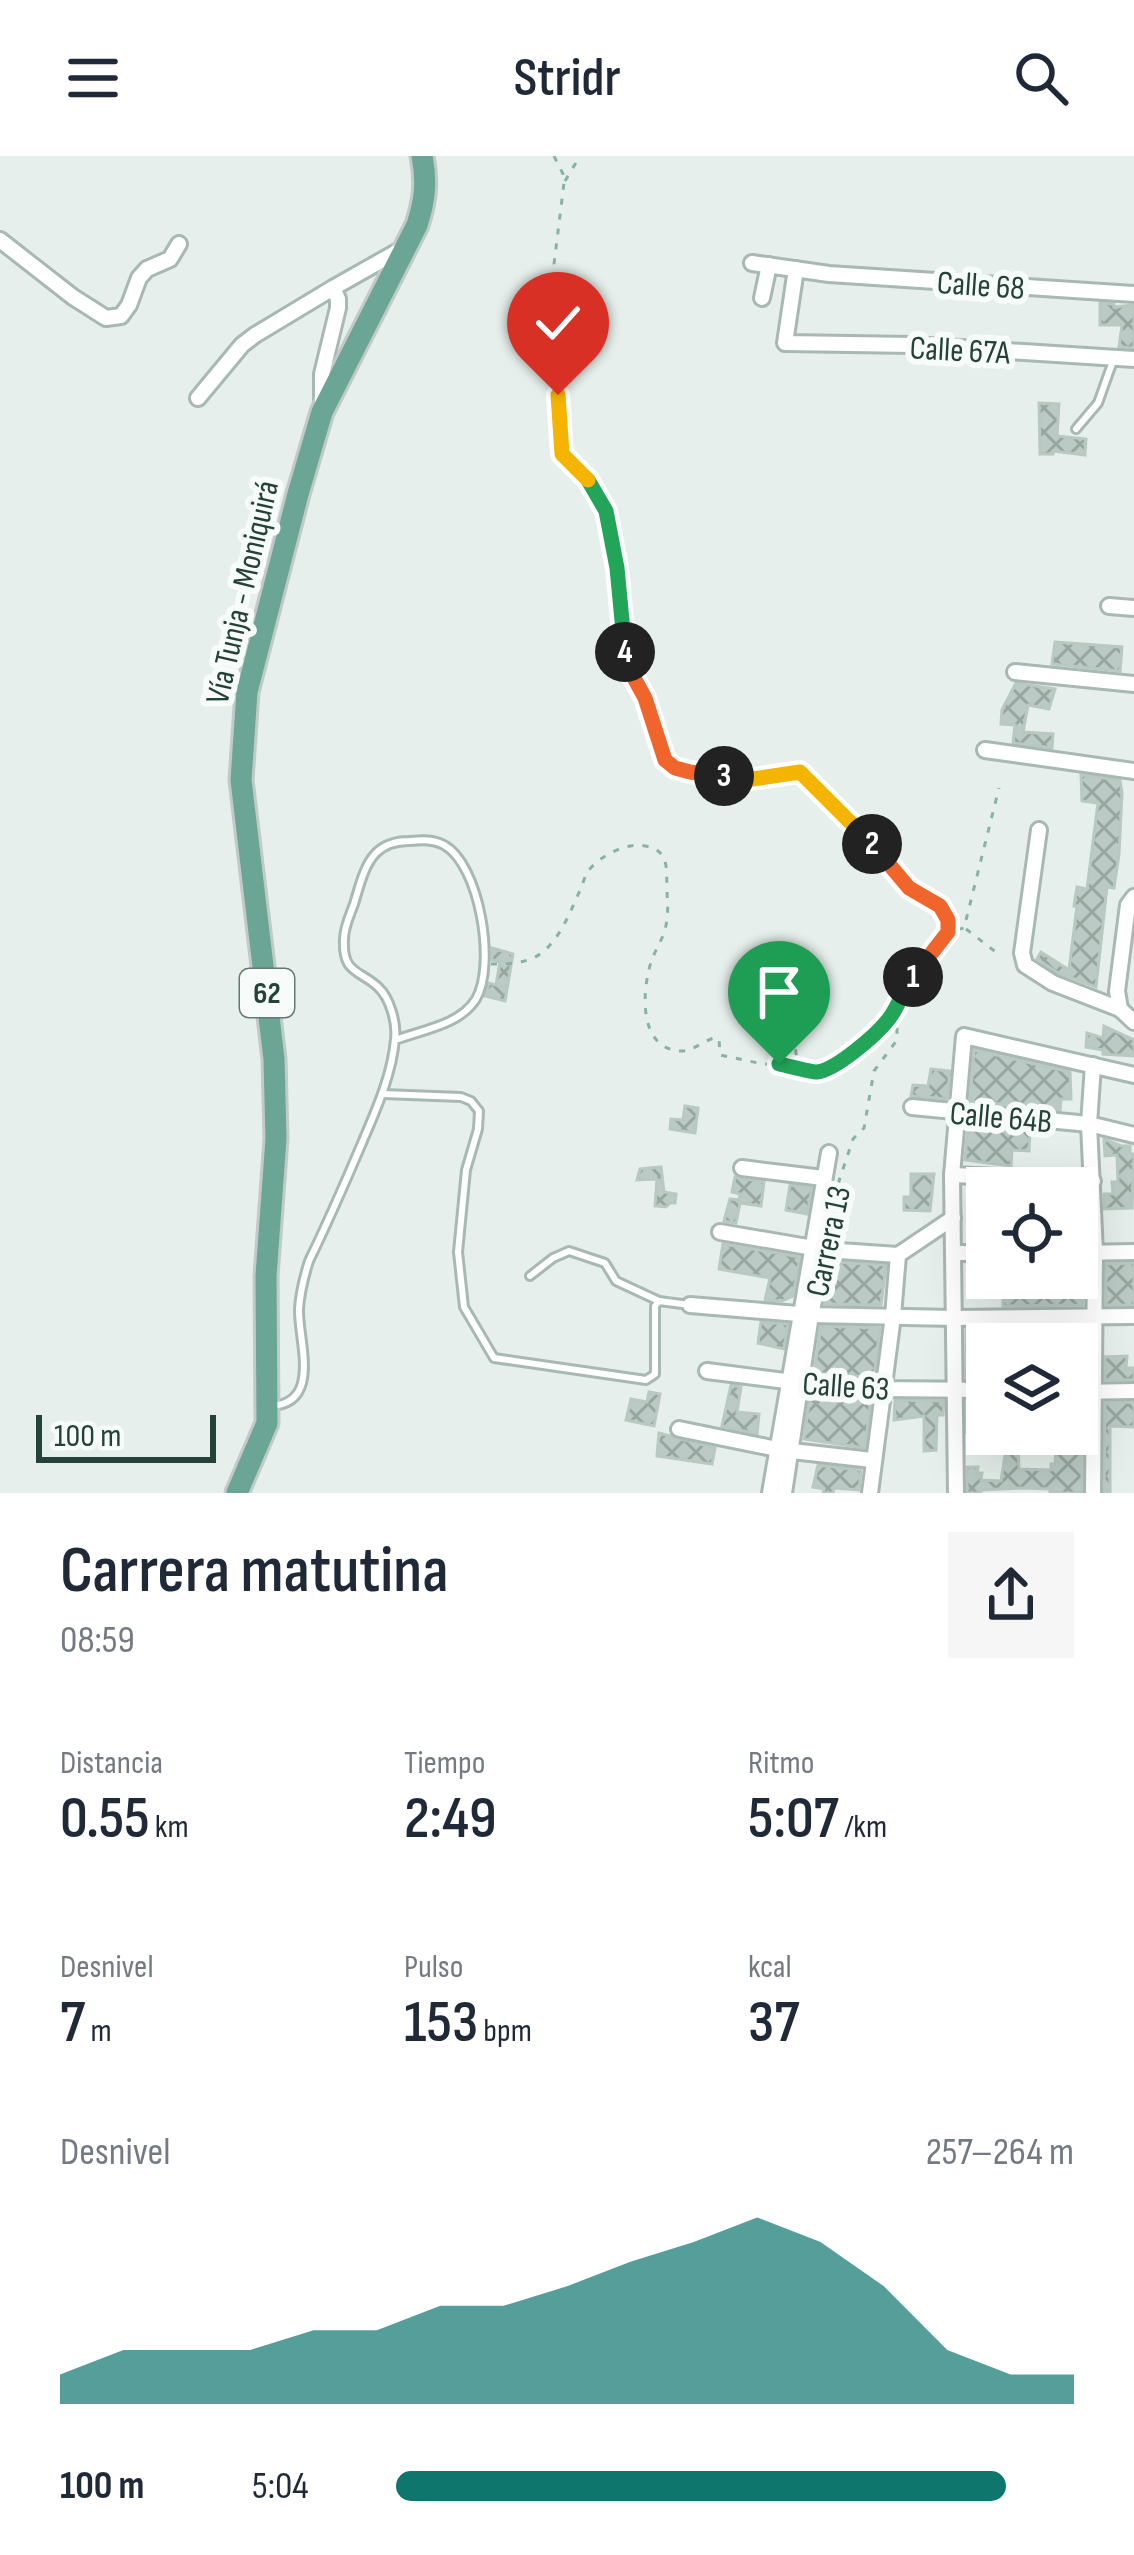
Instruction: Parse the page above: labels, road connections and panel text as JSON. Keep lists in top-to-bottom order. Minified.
{"streets":{"main road":["Vía Tunja - Moniquirá","62"],"street":["Calle 68","Calle 67A","Calle 64B","Carrera 13","Calle 63"]},"crossings":[["Calle 68","Calle 67A"],["Carrera 13","Calle 63"]],"scale_bar":"100 m","page":{"header":"Stridr","pins":["4","3","2","1"],"scale":"100 m","heading":["Carrera matutina","08:59"],"stats":[["Distancia","0.55 km"],["Tiempo","2:49"],["Ritmo","5:07 /km"],["Desnivel","7 m"],["Pulso","153 bpm"],["kcal","37"]],"chart":["Desnivel","257–264 m"],"list":[{"name":"100 m","note":"5:04"}]}}
